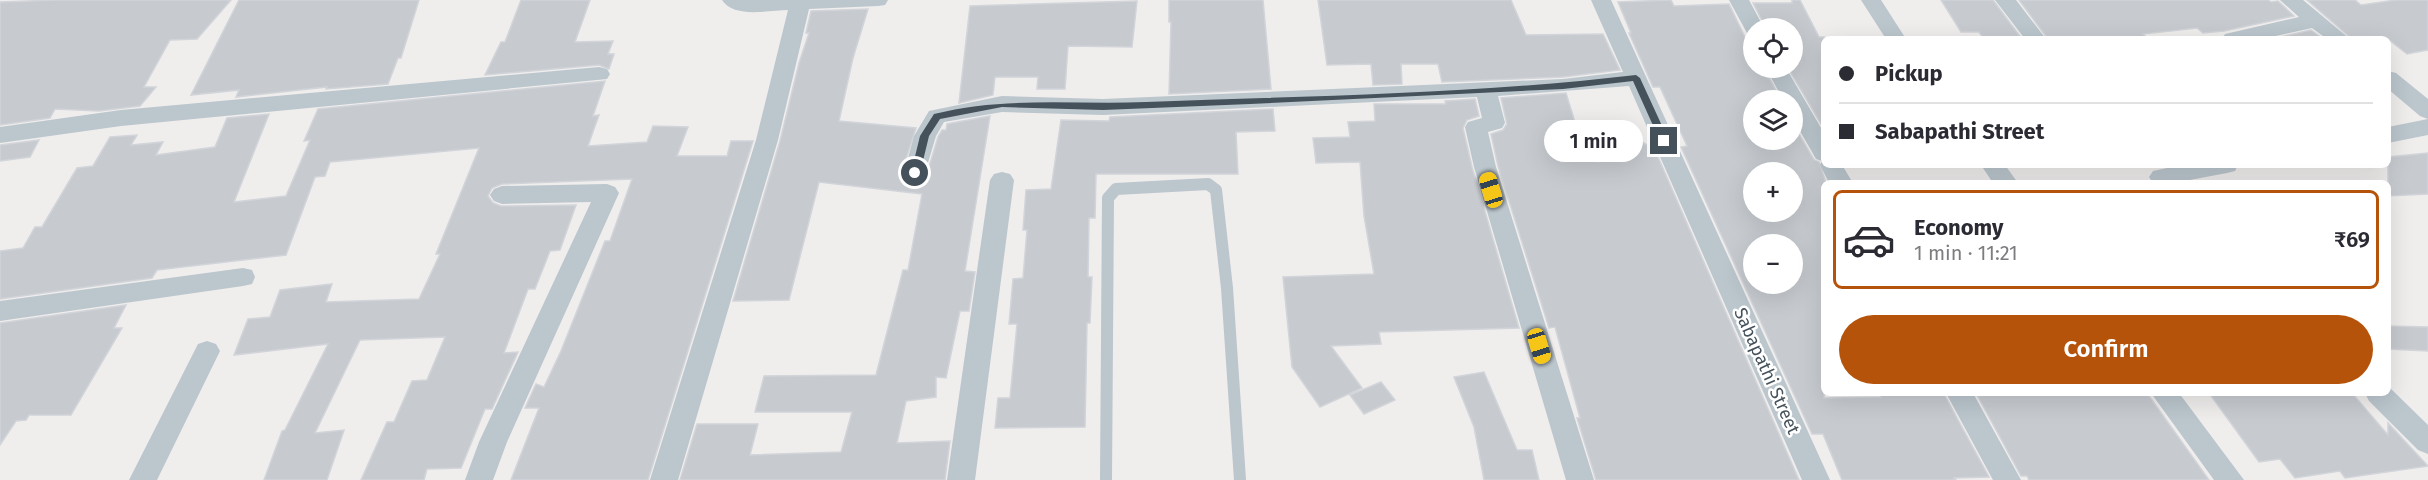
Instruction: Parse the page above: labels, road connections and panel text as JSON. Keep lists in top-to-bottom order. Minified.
{"streets":{"street":["Sabapathi Street"]},"page":{"map_buttons":["+","−"],"banner":["Pickup","Sabapathi Street"],"bubble":"1 min","list":[{"name":"Economy","note":"1 min · 11:21","value":"₹69"}],"buttons":"Confirm"}}
